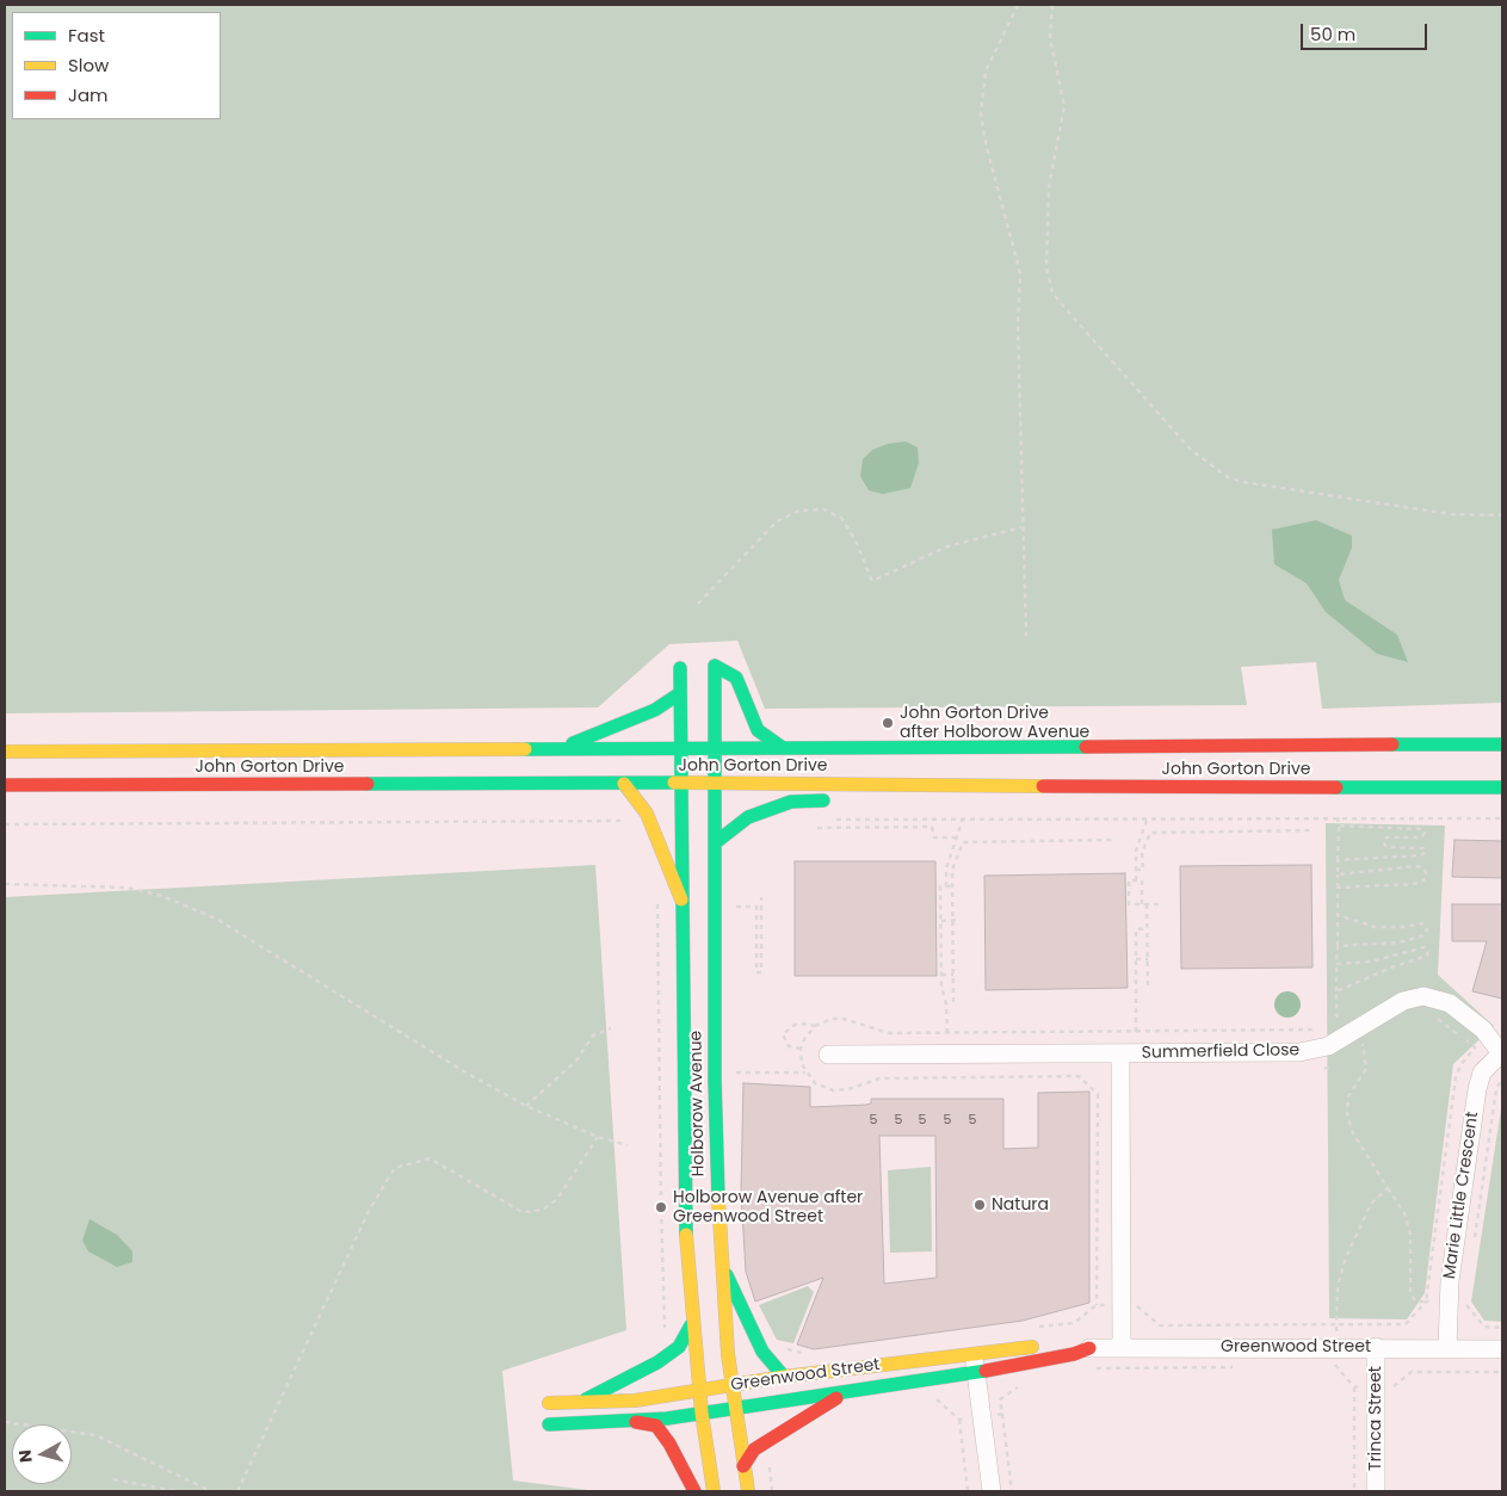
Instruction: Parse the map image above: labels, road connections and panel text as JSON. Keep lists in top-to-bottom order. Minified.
{"streets":{"main road":["John Gorton Drive","Holborow Avenue","Greenwood Street"],"street":["Summerfield Close","Marie Little Crescent","Trinca Street"]},"crossings":[["John Gorton Drive","Holborow Avenue"],["Summerfield Close","Marie Little Crescent"],["Summerfield Close","Greenwood Street"],["Holborow Avenue","Greenwood Street"],["Marie Little Crescent","Greenwood Street"],["Greenwood Street","Trinca Street"]],"places":["John Gorton Drive after Holborow Avenue","Natura","Holborow Avenue after Greenwood Street"],"house_numbers":["5","5","5","5","5"],"legend":["Fast","Slow","Jam"],"scale_bar":"50 m","north":"left"}
